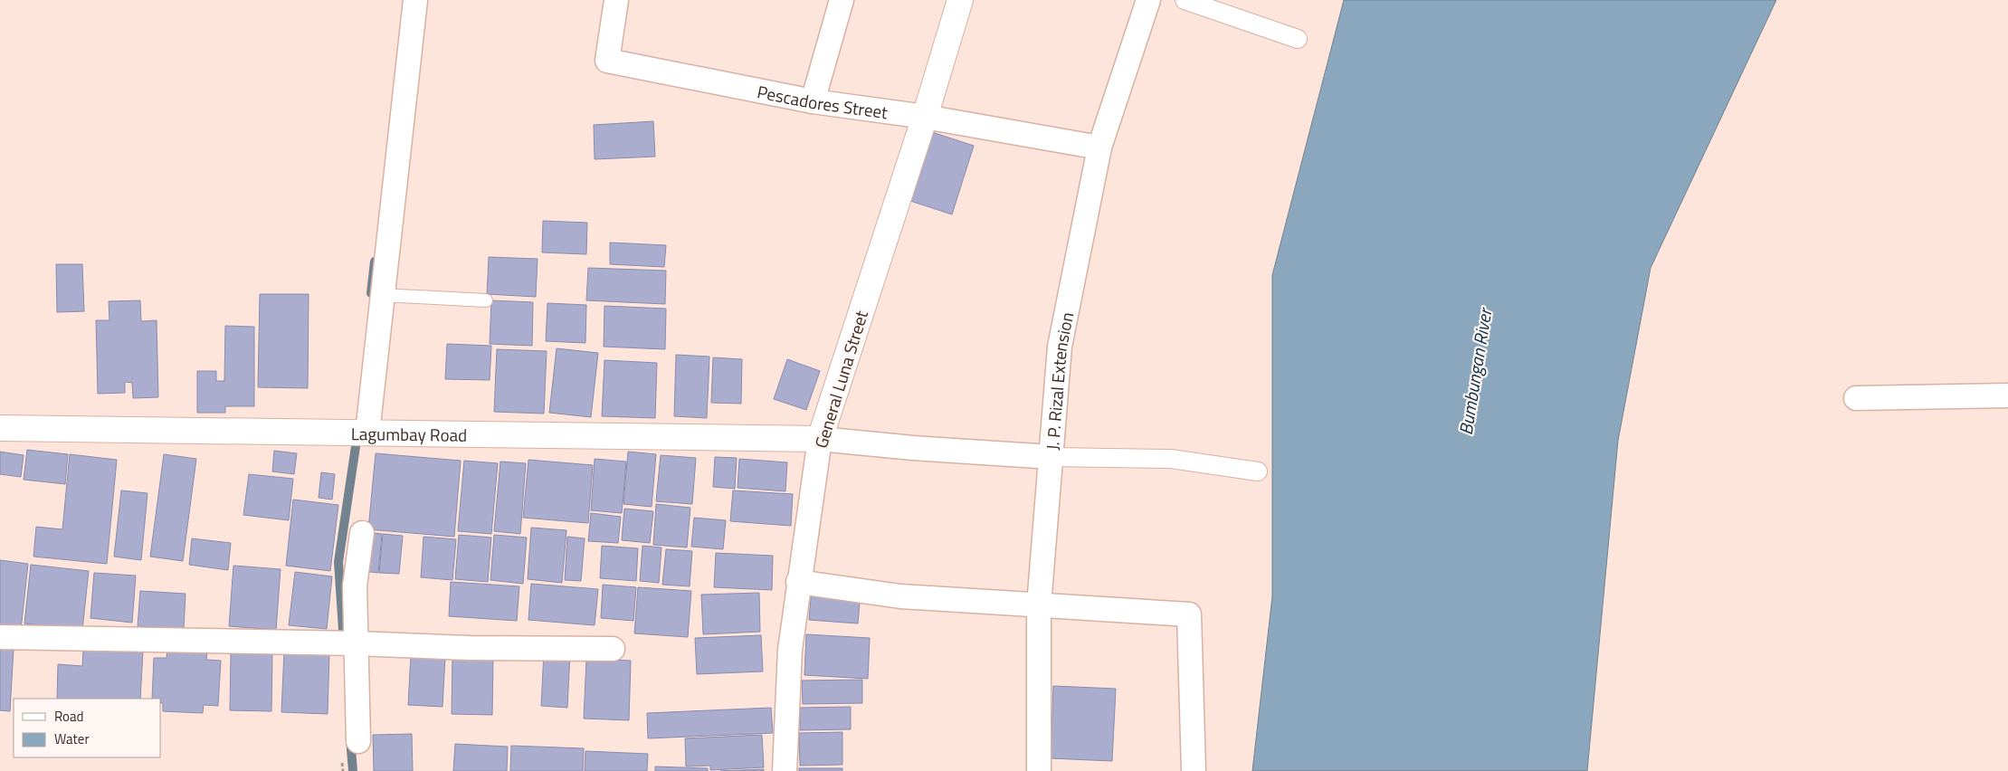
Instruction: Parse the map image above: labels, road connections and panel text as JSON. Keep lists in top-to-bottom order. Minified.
{"streets":{"street":["Pescadores Street","General Luna Street","J. P. Rizal Extension","Lagumbay Road"]},"crossings":[["Pescadores Street","General Luna Street"],["Pescadores Street","J. P. Rizal Extension"],["General Luna Street","Lagumbay Road"]],"water":["Bumbungan River"],"legend":["Road","Water"]}
